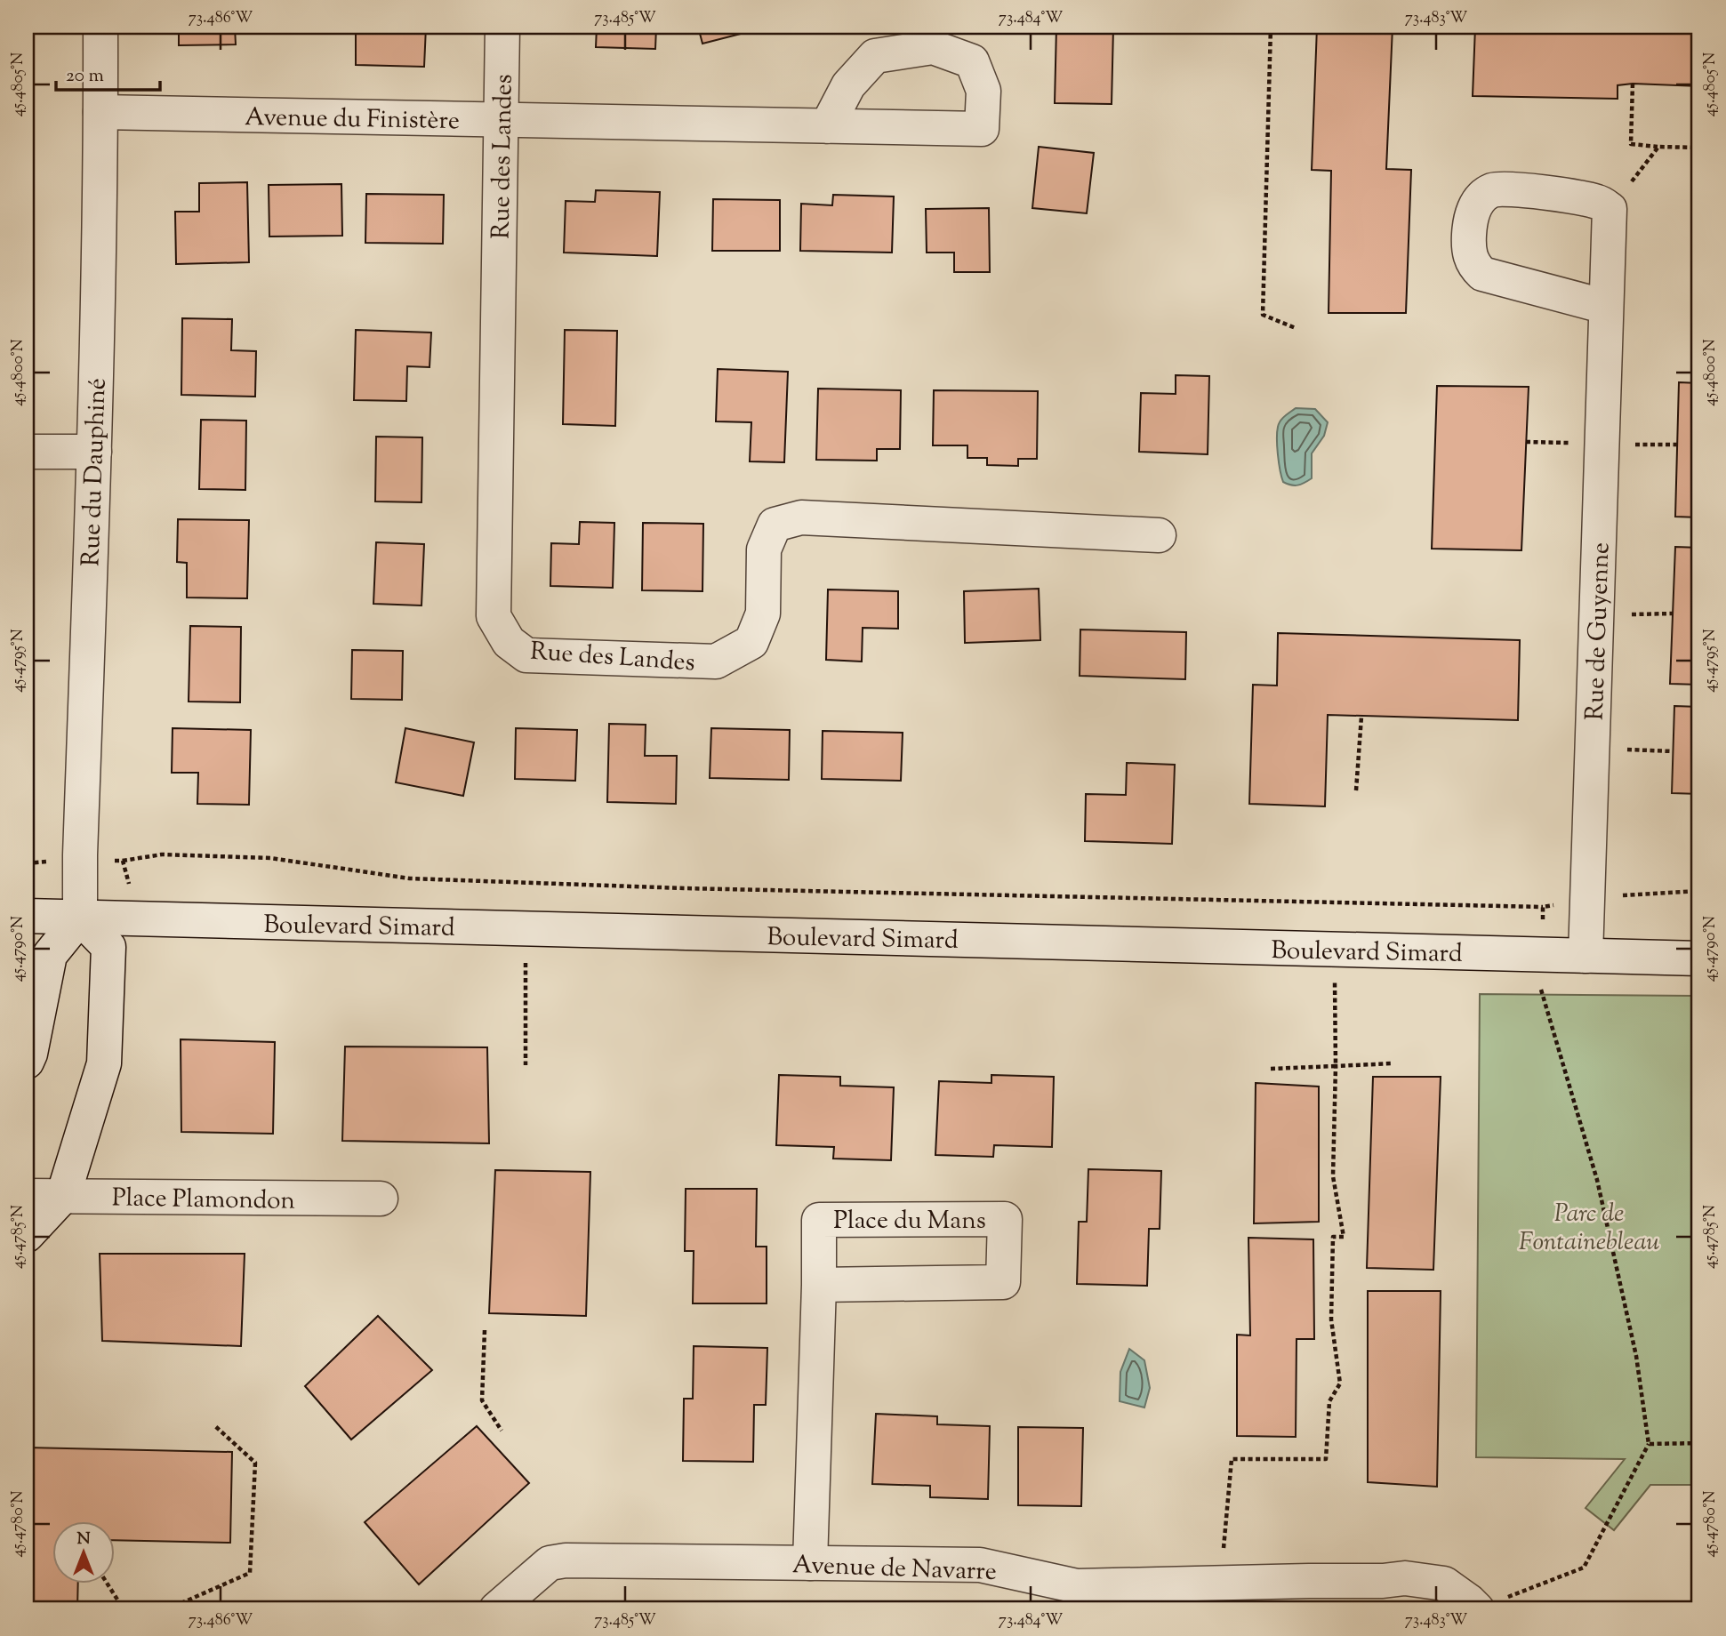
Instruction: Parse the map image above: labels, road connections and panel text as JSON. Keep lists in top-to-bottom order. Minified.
{"streets":{"street":["Avenue du Finistère","Rue des Landes","Rue du Dauphiné","Rue de Guyenne","Boulevard Simard","Place Plamondon","Place du Mans","Avenue de Navarre"]},"crossings":[["Avenue du Finistère","Rue des Landes"],["Avenue du Finistère","Rue du Dauphiné"],["Rue du Dauphiné","Boulevard Simard"],["Rue de Guyenne","Boulevard Simard"],["Place du Mans","Avenue de Navarre"]],"parks":["Parc de Fontainebleau"],"scale_bar":"20 m","north":"top","coordinates":["73.486°W","73.485°W","73.484°W","73.483°W","45.4805°N","45.4800°N","45.4795°N","45.4790°N","45.4785°N","45.4780°N"]}
